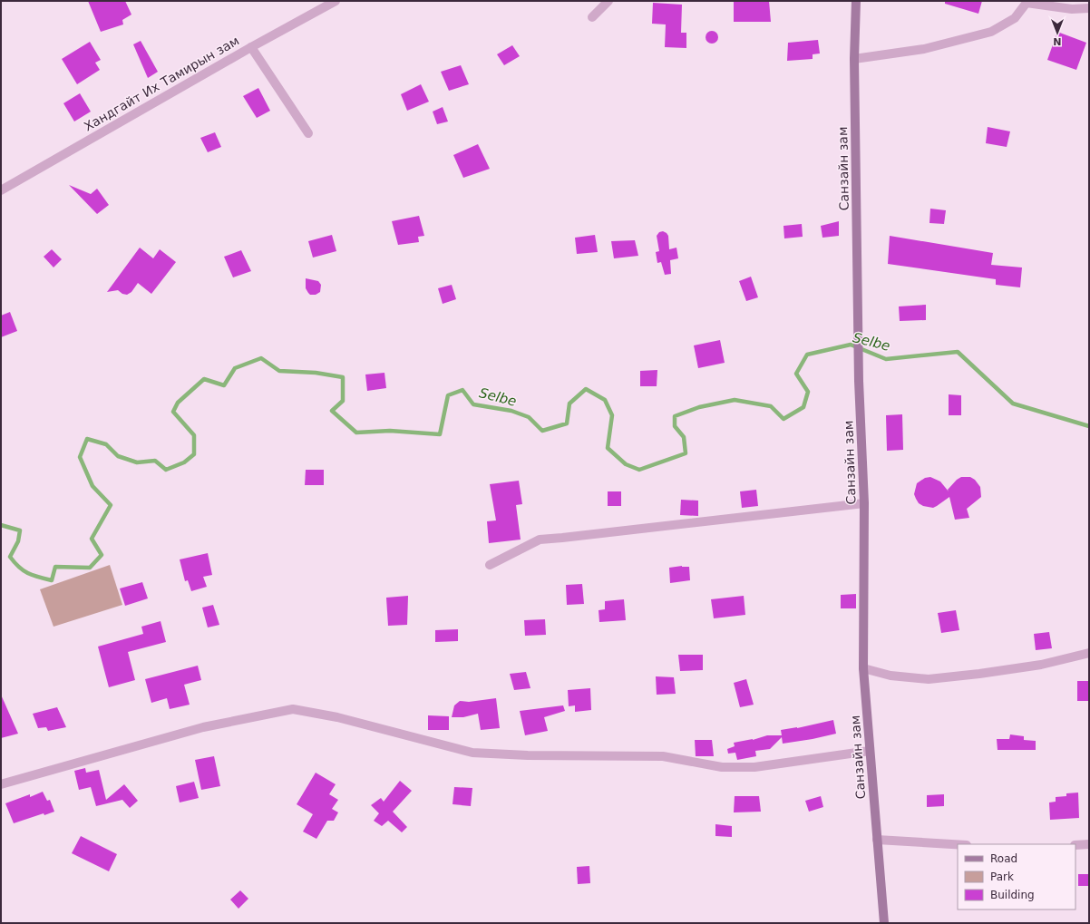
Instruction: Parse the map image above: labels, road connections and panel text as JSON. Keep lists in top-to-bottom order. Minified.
{"streets":{"main road":["Санзайн зам"],"street":["Хандгайт Их Тамирын зам"]},"water":["Selbe"],"legend":["Road","Park","Building"],"north":"bottom"}
